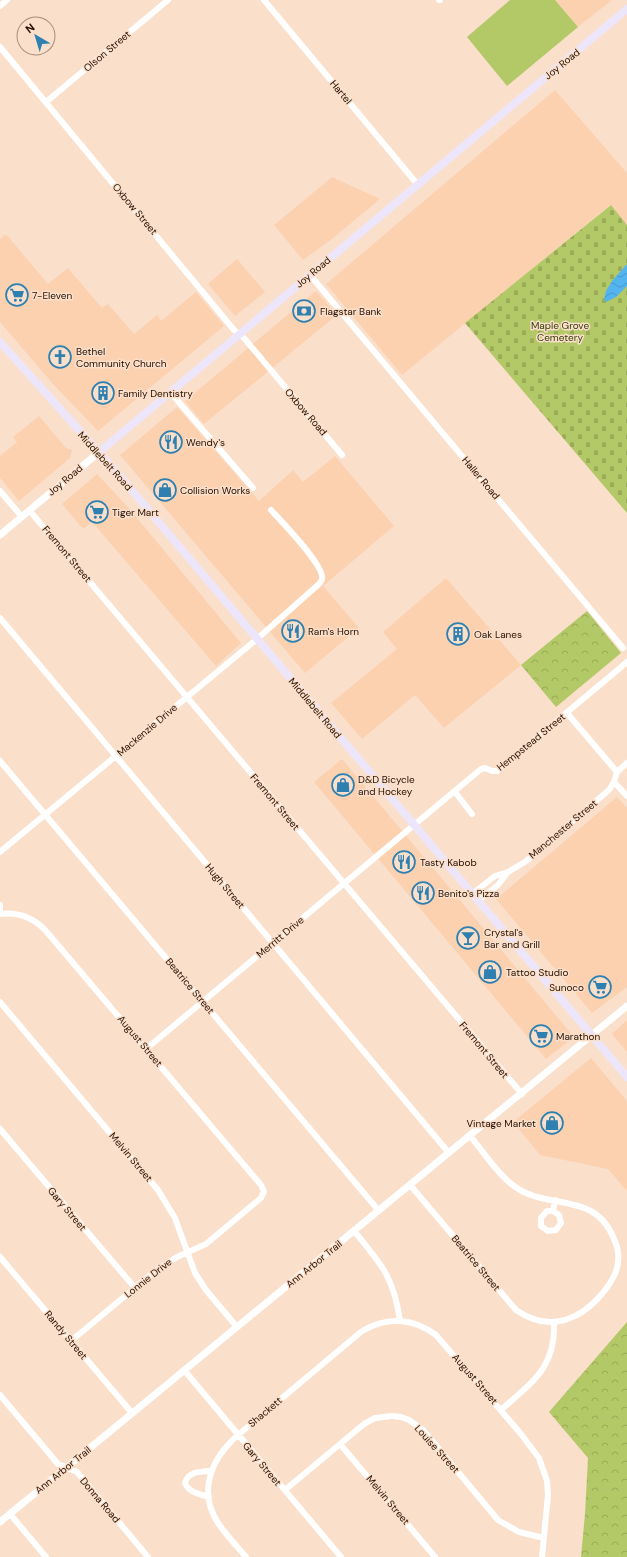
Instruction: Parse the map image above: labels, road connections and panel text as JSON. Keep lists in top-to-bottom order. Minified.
{"streets":{"main road":["Joy Road","Middlebelt Road"],"street":["Olson Street","Hartel","Oxbow Street","Oxbow Road","Haller Road","Fremont Street","Mackenzie Drive","Hempstead Street","Manchester Street","Hugh Street","Merritt Drive","Beatrice Street","August Street","Melvin Street","Gary Street","Ann Arbor Trail","Lonnie Drive","Randy Street","Shackett","Louise Street","Donna Road"]},"crossings":[["Olson Street","Oxbow Street"],["Joy Road","Hartel"],["Joy Road","Oxbow Street"],["Joy Road","Middlebelt Road"],["Joy Road","Haller Road"],["Joy Road","Fremont Street"],["Oxbow Street","Oxbow Road"],["Middlebelt Road","Mackenzie Drive"],["Middlebelt Road","Hempstead Street"],["Middlebelt Road","Manchester Street"],["Middlebelt Road","Merritt Drive"],["Middlebelt Road","Ann Arbor Trail"],["Fremont Street","Mackenzie Drive"],["Fremont Street","Merritt Drive"],["Fremont Street","Ann Arbor Trail"],["Mackenzie Drive","Hugh Street"],["Mackenzie Drive","Beatrice Street"],["Hempstead Street","Merritt Drive"],["Hugh Street","Merritt Drive"],["Hugh Street","Ann Arbor Trail"],["Merritt Drive","Beatrice Street"],["Merritt Drive","August Street"],["Beatrice Street","Ann Arbor Trail"],["August Street","Lonnie Drive"],["August Street","Shackett"],["August Street","Louise Street"],["Melvin Street","Ann Arbor Trail"],["Melvin Street","Lonnie Drive"],["Melvin Street","Louise Street"],["Gary Street","Ann Arbor Trail"],["Gary Street","Lonnie Drive"],["Gary Street","Shackett"],["Gary Street","Louise Street"],["Ann Arbor Trail","Randy Street"],["Ann Arbor Trail","Donna Road"],["Lonnie Drive","Randy Street"]],"parks":["Maple Grove Cemetery"],"places":{"supermarket":["7-Eleven","Tiger Mart","Sunoco","Marathon"],"bank":["Flagstar Bank"],"church":["Bethel Community Church"],"building":["Family Dentistry","Oak Lanes"],"restaurant":["Wendy's","Ram's Horn","Tasty Kabob","Benito's Pizza"],"shop":["Collision Works","D&D Bicycle and Hockey","Tattoo Studio","Vintage Market"],"bar":["Crystal's Bar and Grill"]},"north":"top left"}
